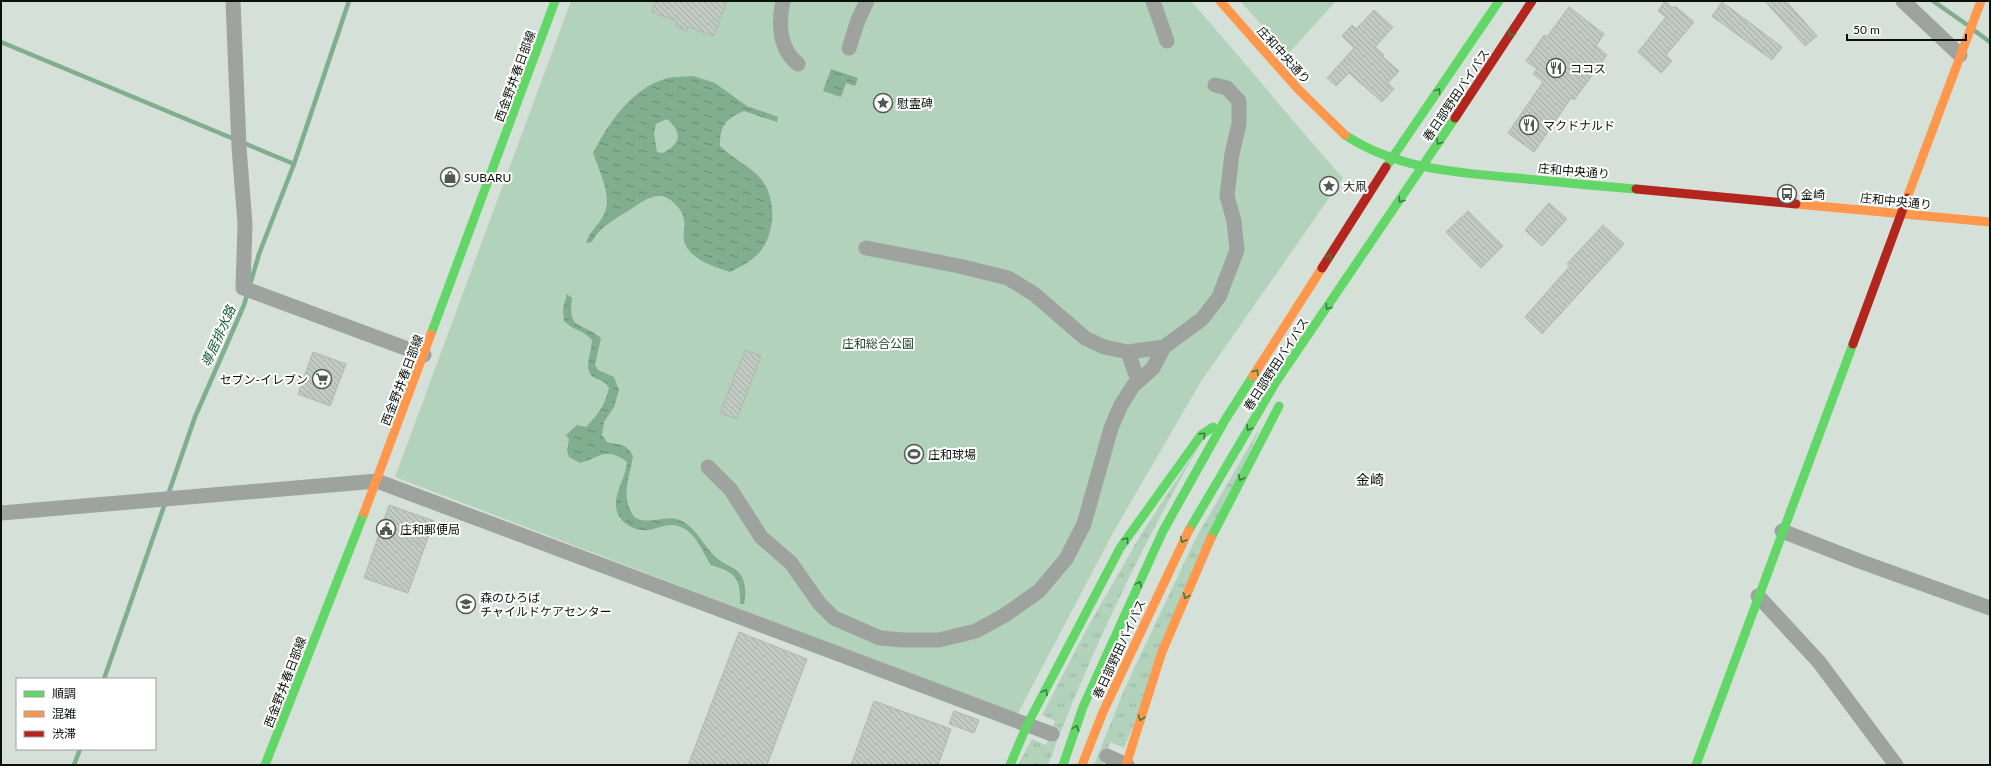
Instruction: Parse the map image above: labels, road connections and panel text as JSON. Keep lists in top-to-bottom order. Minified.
{"streets":{"main road":["庄和中央通り","西金野井春日部線","春日部野田バイパス"]},"crossings":[["庄和中央通り","春日部野田バイパス"]],"districts":["金崎"],"water":["導居排水路"],"parks":["庄和総合公園"],"places":{"restaurant":["ココス","マクドナルド"],"place":["慰霊碑","大凧"],"shop":["SUBARU"],"bus stop":["金崎"],"supermarket":["セブン-イレブン"],"sports":["庄和球場"],"public building":["庄和郵便局"],"school or university":["森のひろば チャイルドケアセンター"]},"legend":["順調","混雑","渋滞"],"scale_bar":"50 m"}
